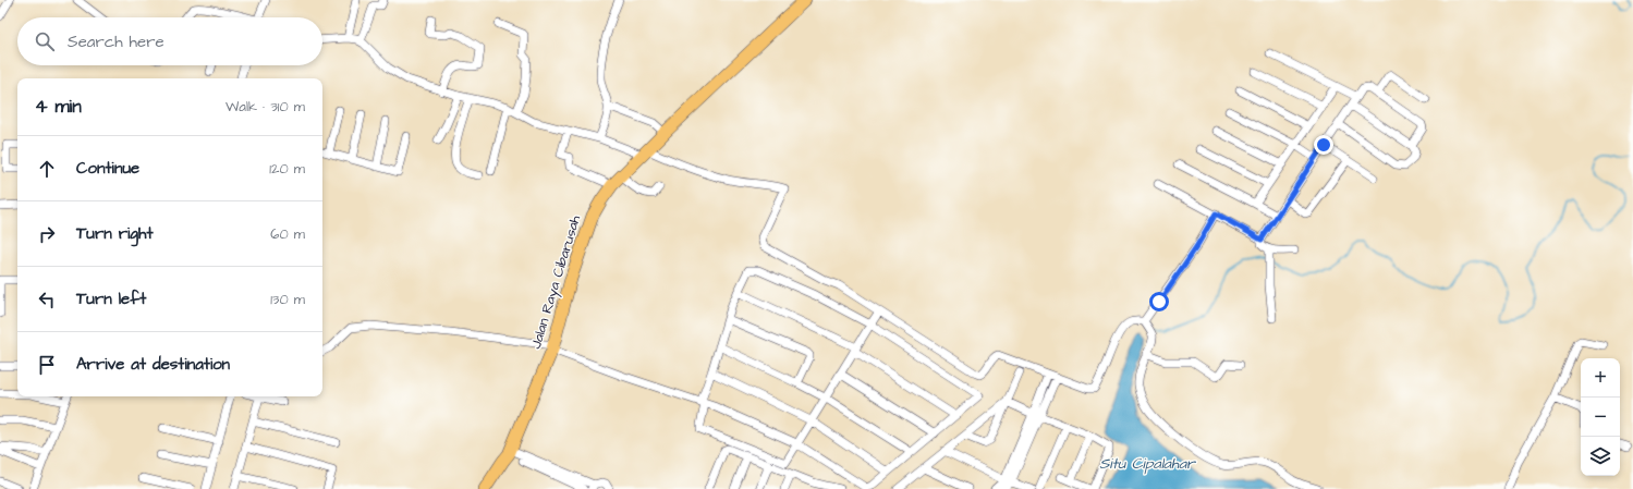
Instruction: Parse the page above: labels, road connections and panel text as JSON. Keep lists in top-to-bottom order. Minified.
{"streets":{"main road":["Jalan Raya Cibarusah"]},"water":["Situ Cipalahar"],"page":{"search":"Search here","heading":["4 min","Walk · 310 m"],"list":[["Continue","120 m"],["Turn right","60 m"],["Turn left","130 m"],"Arrive at destination"],"map_buttons":["+","−"]}}
